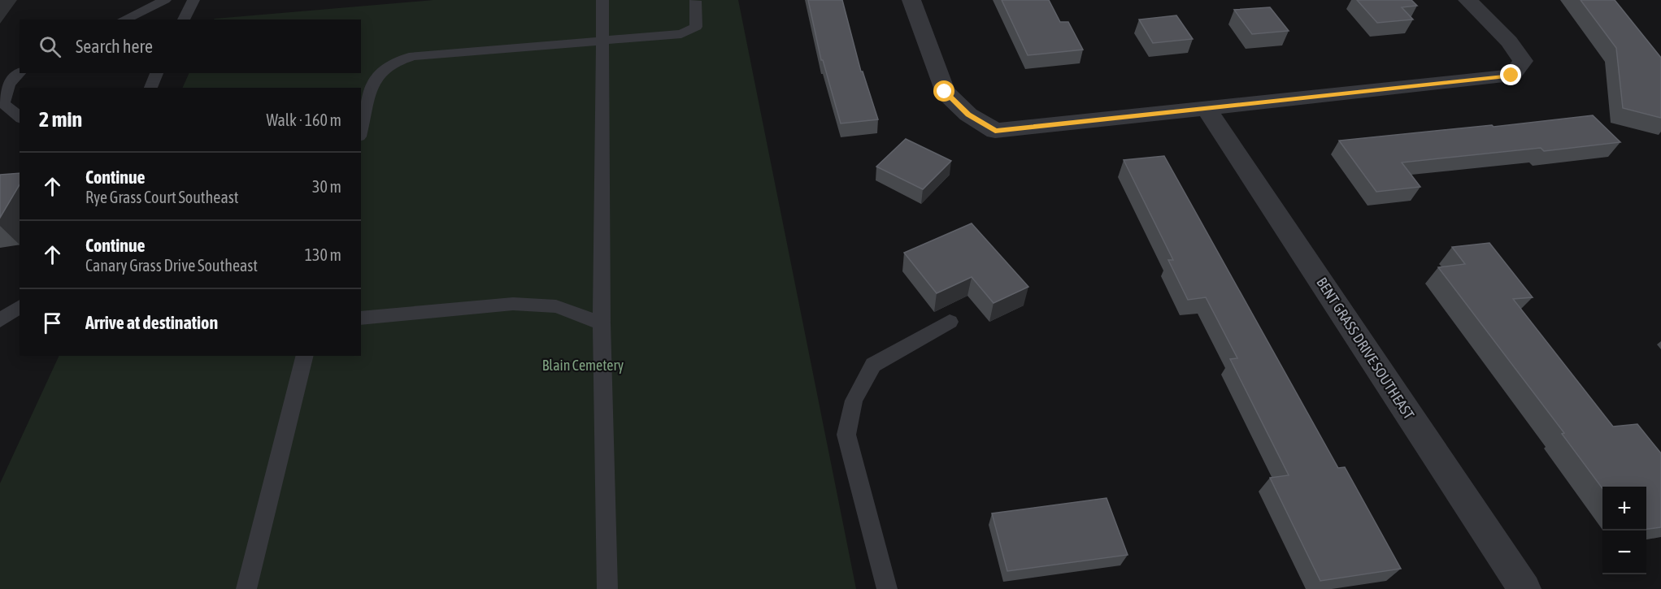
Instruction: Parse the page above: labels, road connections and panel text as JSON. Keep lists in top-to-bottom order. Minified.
{"streets":{"street":["BENT GRASS DRIVE SOUTHEAST"]},"parks":["Blain Cemetery"],"page":{"search":"Search here","heading":["2 min","Walk · 160 m"],"list":[["Continue","Rye Grass Court Southeast","30 m"],["Continue","Canary Grass Drive Southeast","130 m"],"Arrive at destination"],"map_buttons":["+","−"]}}
